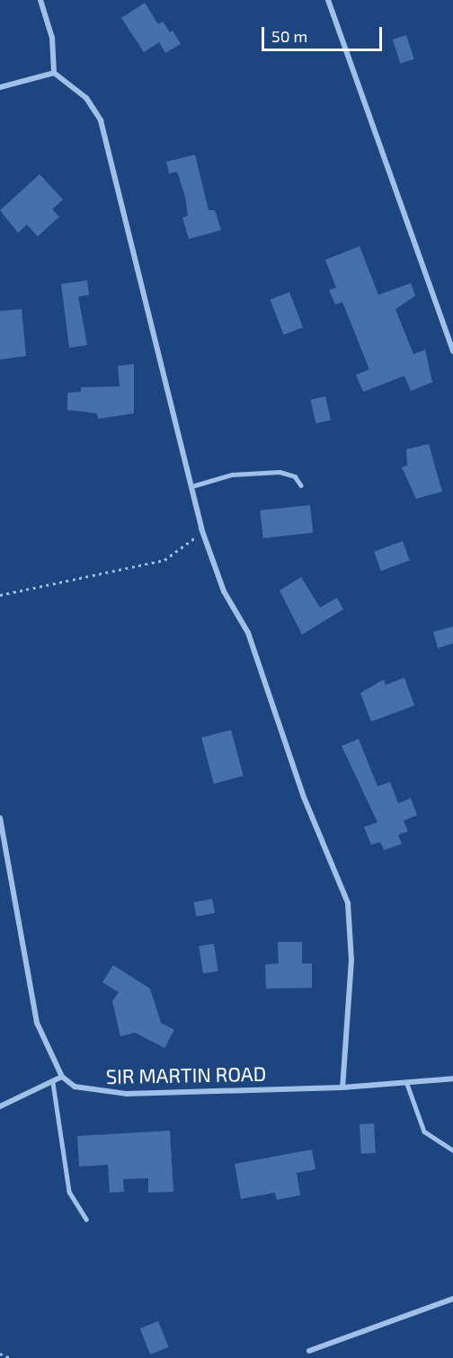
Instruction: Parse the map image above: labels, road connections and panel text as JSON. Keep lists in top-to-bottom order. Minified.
{"streets":{"street":["SIR MARTIN ROAD"]},"scale_bar":"50 m"}
